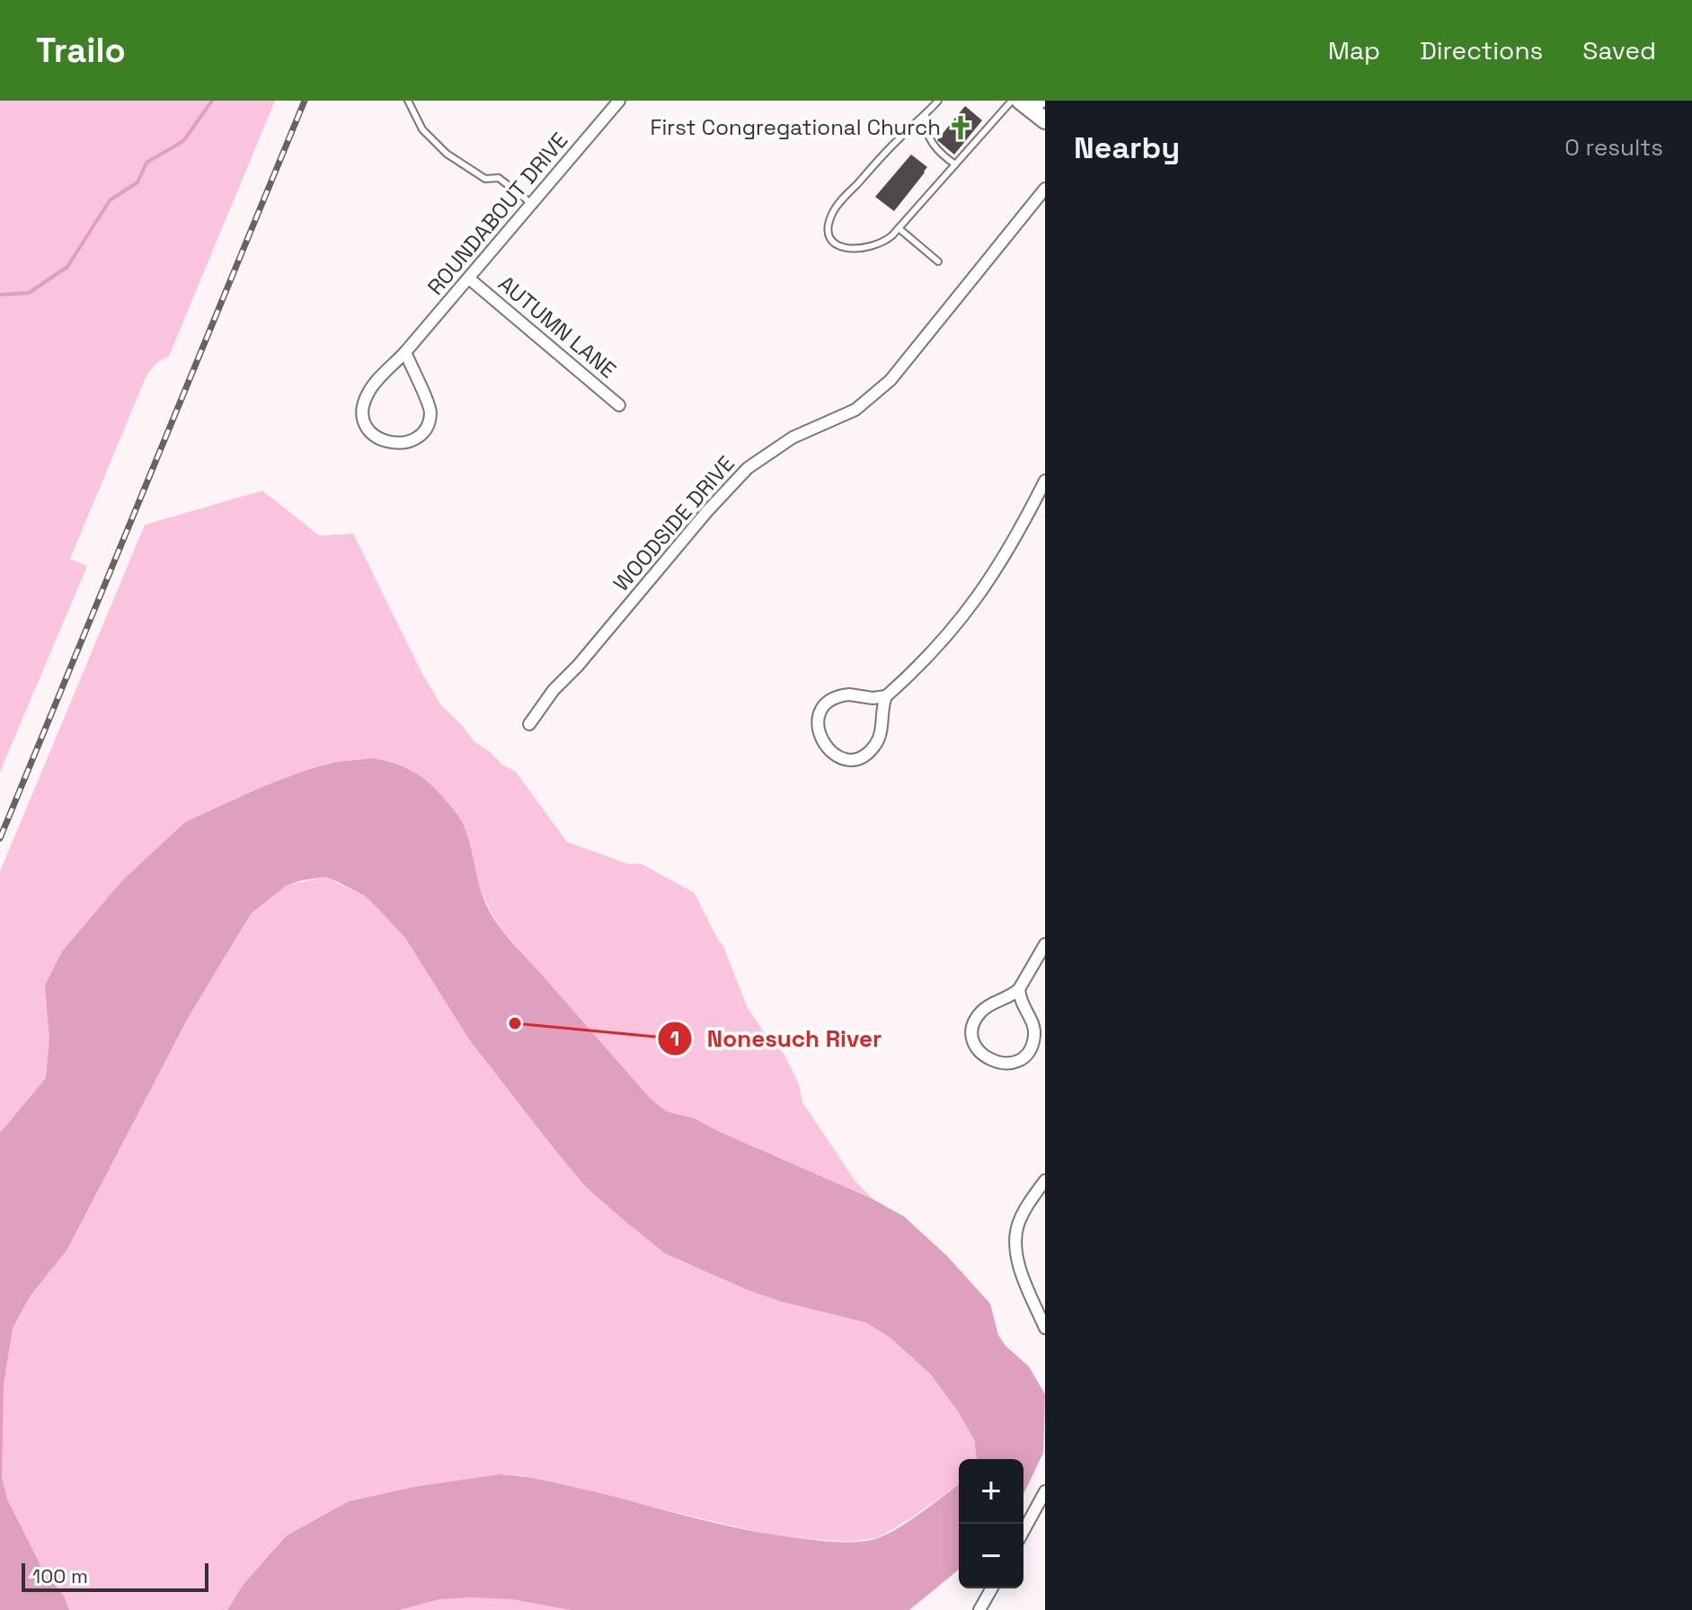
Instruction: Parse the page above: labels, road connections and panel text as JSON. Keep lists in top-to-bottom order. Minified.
{"streets":{"street":["ROUNDABOUT DRIVE","AUTUMN LANE","WOODSIDE DRIVE"]},"crossings":[["ROUNDABOUT DRIVE","AUTUMN LANE"]],"places":{"church":["First Congregational Church"],"other":["Nonesuch River"]},"scale_bar":"100 m","page":{"header":"Trailo","nav":["Map","Directions","Saved"],"heading":["Nearby","0 results"],"map_buttons":["+","−"],"scale":"100 m"}}
